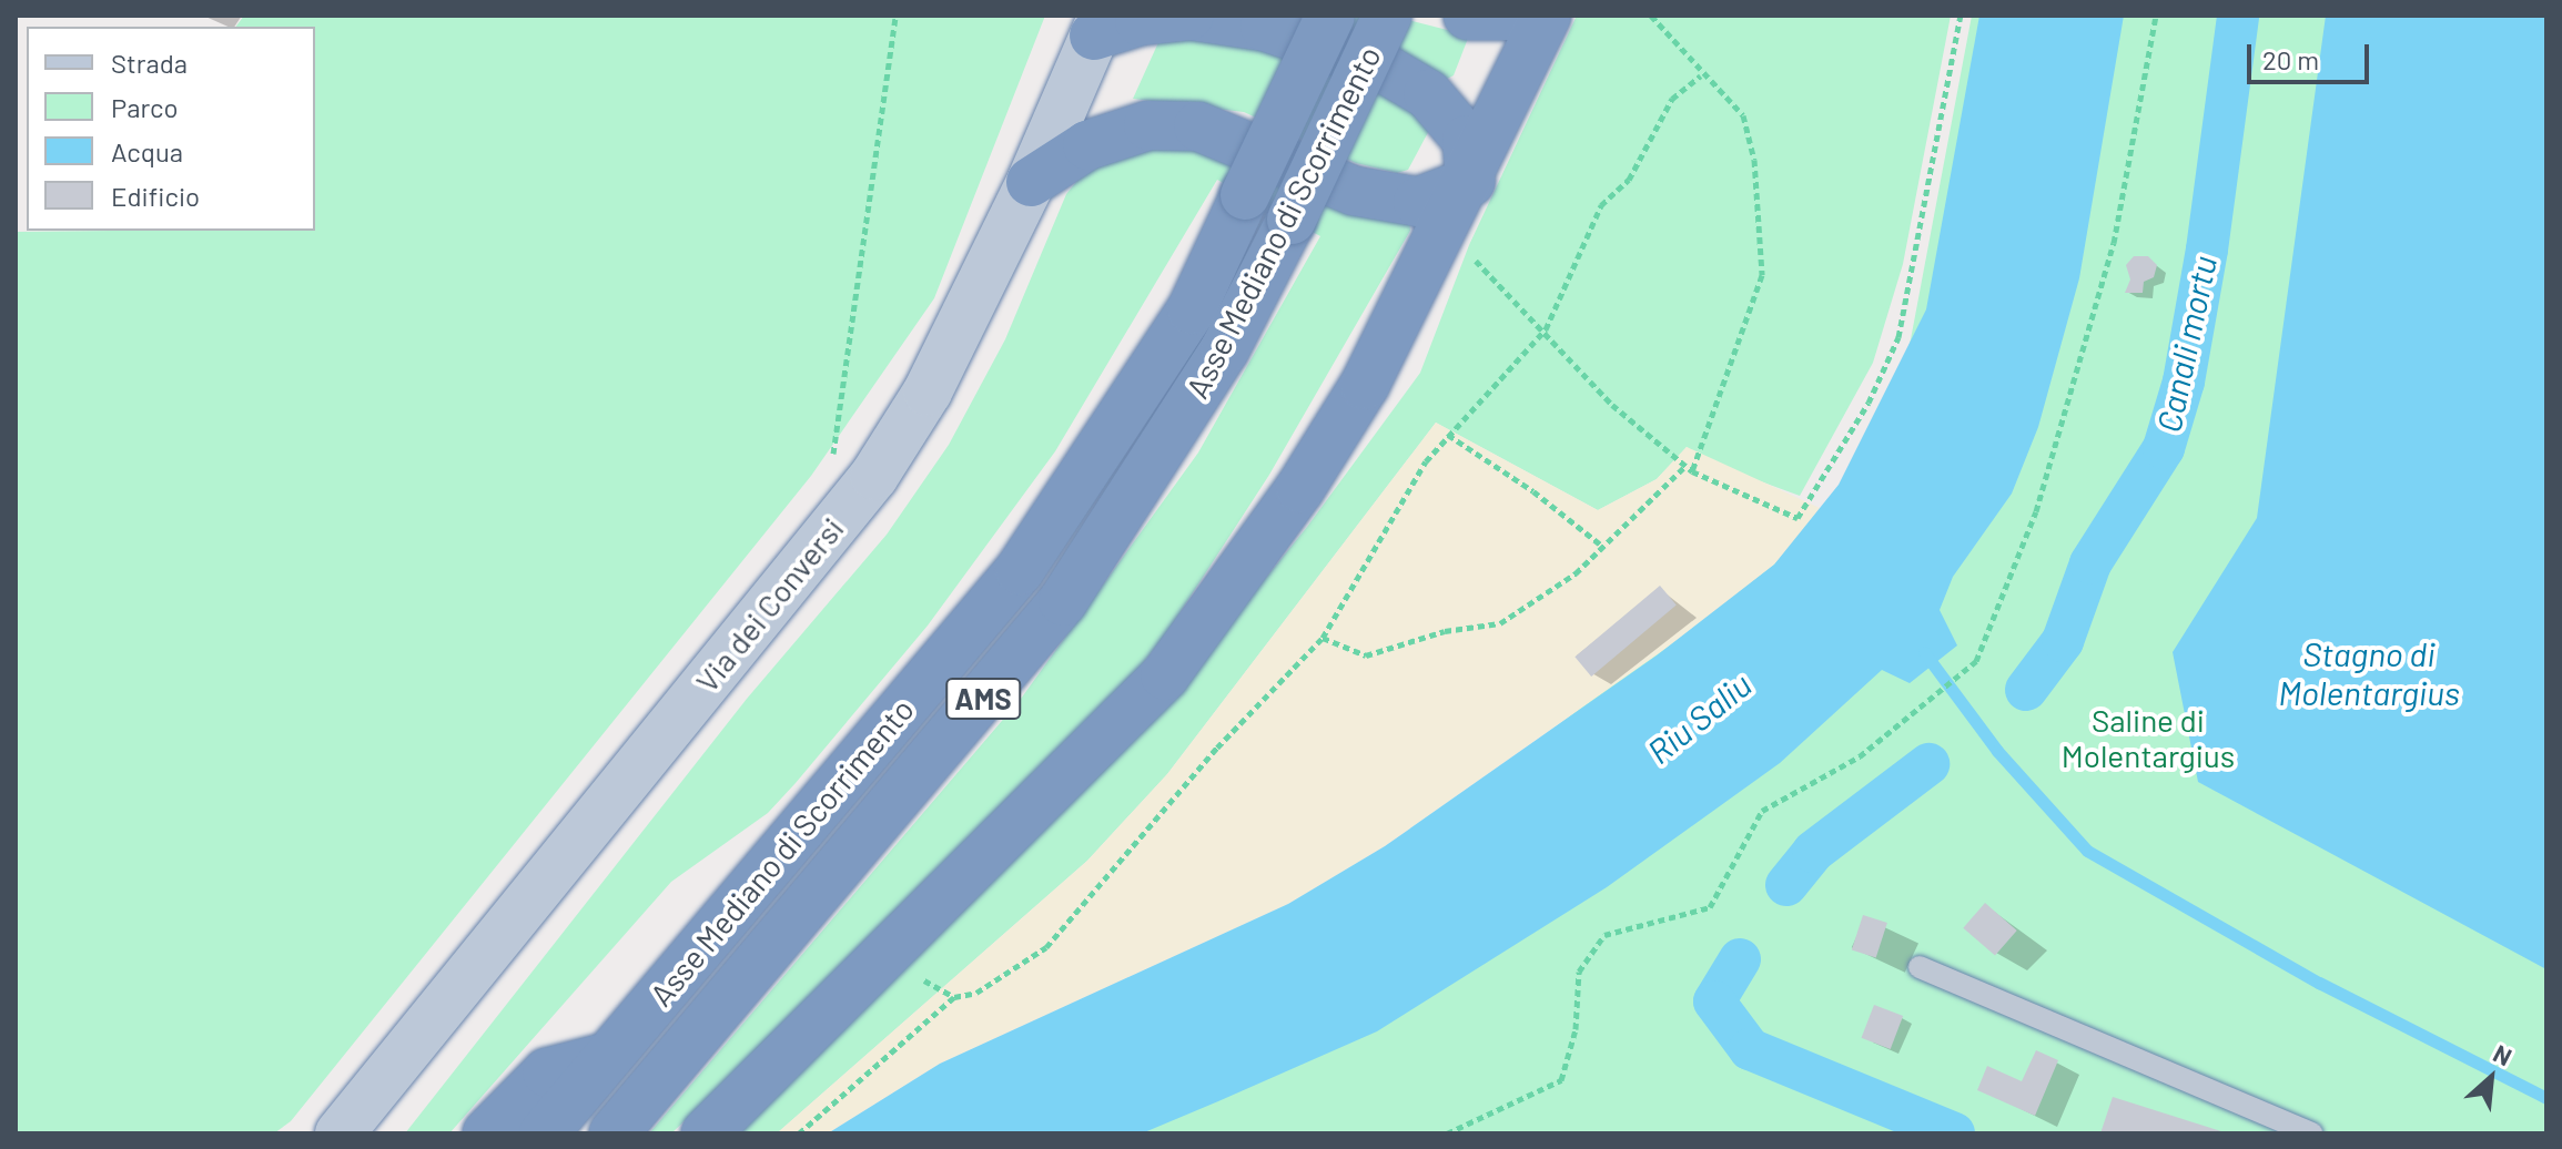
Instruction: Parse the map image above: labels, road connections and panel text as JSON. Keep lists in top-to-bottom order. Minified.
{"streets":{"highway":["Asse Mediano di Scorrimento","AMS"],"street":["Via dei Conversi"]},"water":["Canali mortu","Stagno di Molentargius","Riu Saliu"],"parks":["Saline di Molentargius"],"legend":["Strada","Parco","Acqua","Edificio"],"scale_bar":"20 m","north":"top right"}
